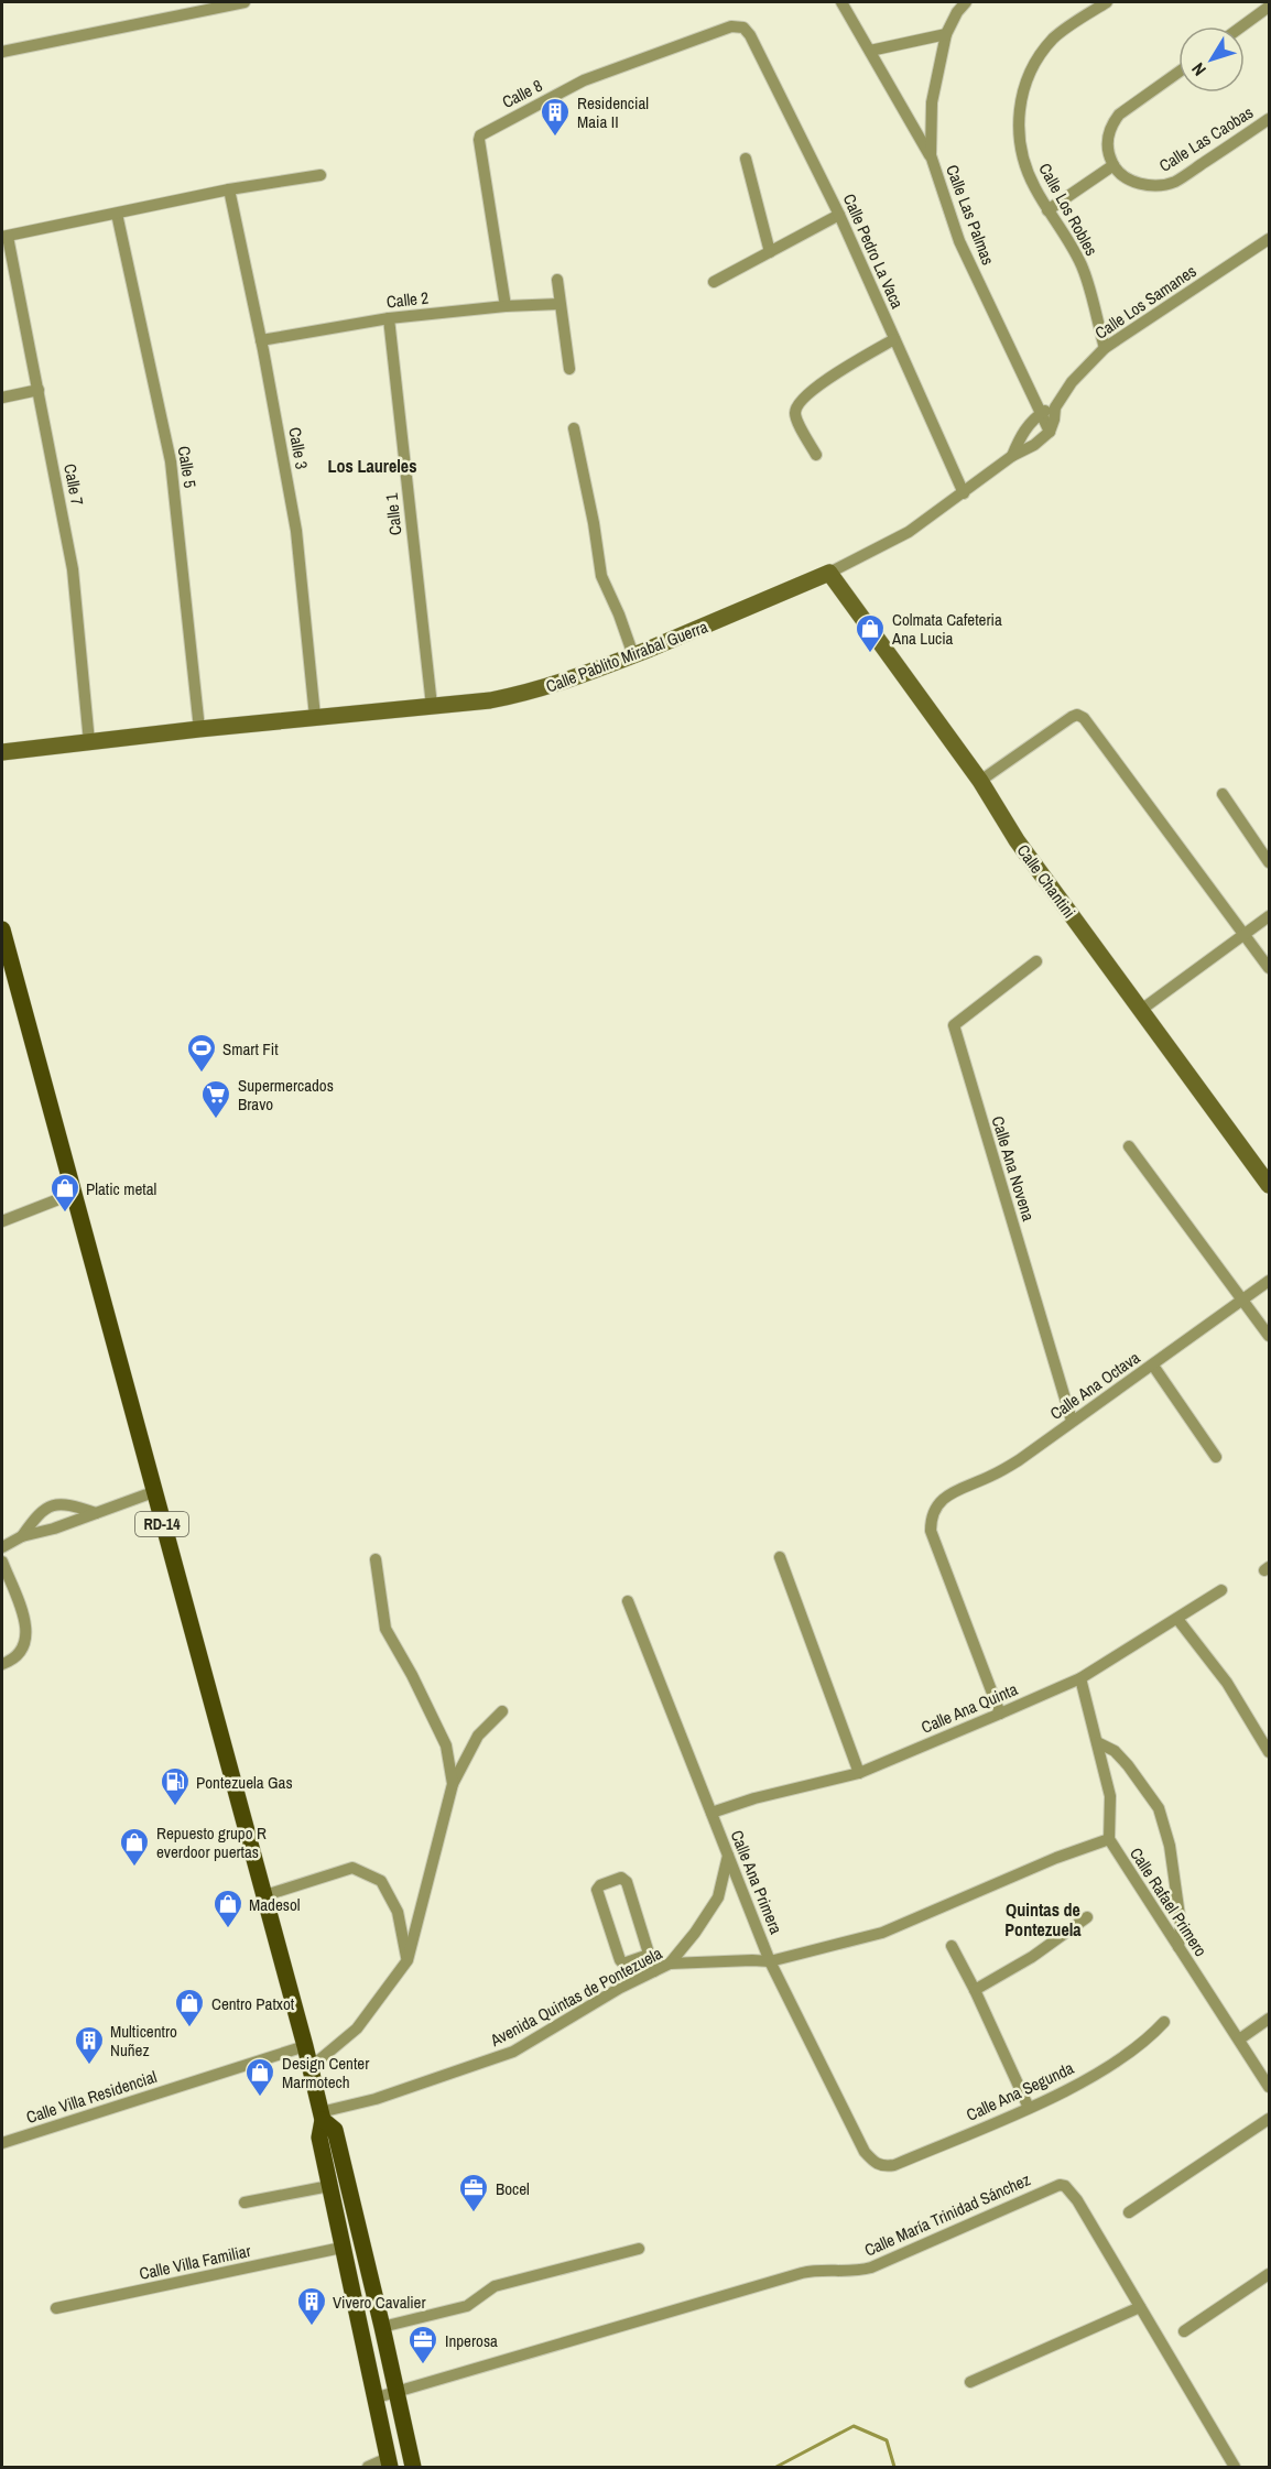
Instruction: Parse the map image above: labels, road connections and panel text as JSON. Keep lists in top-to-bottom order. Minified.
{"streets":{"main road":["RD-14"],"street":["Calle 8","Calle Las Caobas","Calle Los Robles","Calle Las Palmas","Calle Pedro La Vaca","Calle 2","Calle Los Samanes","Calle 3","Calle 5","Calle 7","Calle 1","Calle Pablito Mirabal Guerra","Calle Chantini","Calle Ana Novena","Calle Ana Octava","Calle Ana Quinta","Calle Ana Primera","Calle Rafael Primero","Avenida Quintas de Pontezuela","Calle Ana Segunda","Calle Villa Residencial","Calle María Trinidad Sánchez","Calle Villa Familiar"]},"crossings":[["Calle 8","Calle Pedro La Vaca"],["Calle 8","Calle 2"],["Calle Los Robles","Calle Los Samanes"],["Calle Las Palmas","Calle Los Samanes"],["Calle Pedro La Vaca","Calle Pablito Mirabal Guerra"],["Calle 2","Calle 3"],["Calle 2","Calle 1"],["Calle 3","Calle Pablito Mirabal Guerra"],["Calle 5","Calle Pablito Mirabal Guerra"],["Calle 7","Calle Pablito Mirabal Guerra"],["Calle 1","Calle Pablito Mirabal Guerra"],["Calle Pablito Mirabal Guerra","Calle Chantini"],["Calle Ana Novena","Calle Ana Octava"],["Calle Ana Octava","Calle Ana Quinta"],["RD-14","Avenida Quintas de Pontezuela"],["RD-14","Calle Villa Residencial"],["RD-14","Calle María Trinidad Sánchez"],["RD-14","Calle Villa Familiar"],["Calle Ana Quinta","Calle Ana Primera"],["Calle Ana Quinta","Calle Rafael Primero"],["Calle Ana Primera","Avenida Quintas de Pontezuela"],["Calle Ana Primera","Calle Ana Segunda"],["Calle Rafael Primero","Avenida Quintas de Pontezuela"]],"districts":["Los Laureles","Quintas de Pontezuela"],"places":{"building":["Residencial Maia II","Multicentro Nuñez","Vivero Cavalier"],"shop":["Colmata Cafeteria Ana Lucia","Platic metal","Repuesto grupo R everdoor puertas","Madesol","Centro Patxot","Design Center Marmotech"],"sports":["Smart Fit"],"supermarket":["Supermercados Bravo"],"fuel station":["Pontezuela Gas"],"office":["Bocel","Inperosa"]},"north":"bottom left"}
